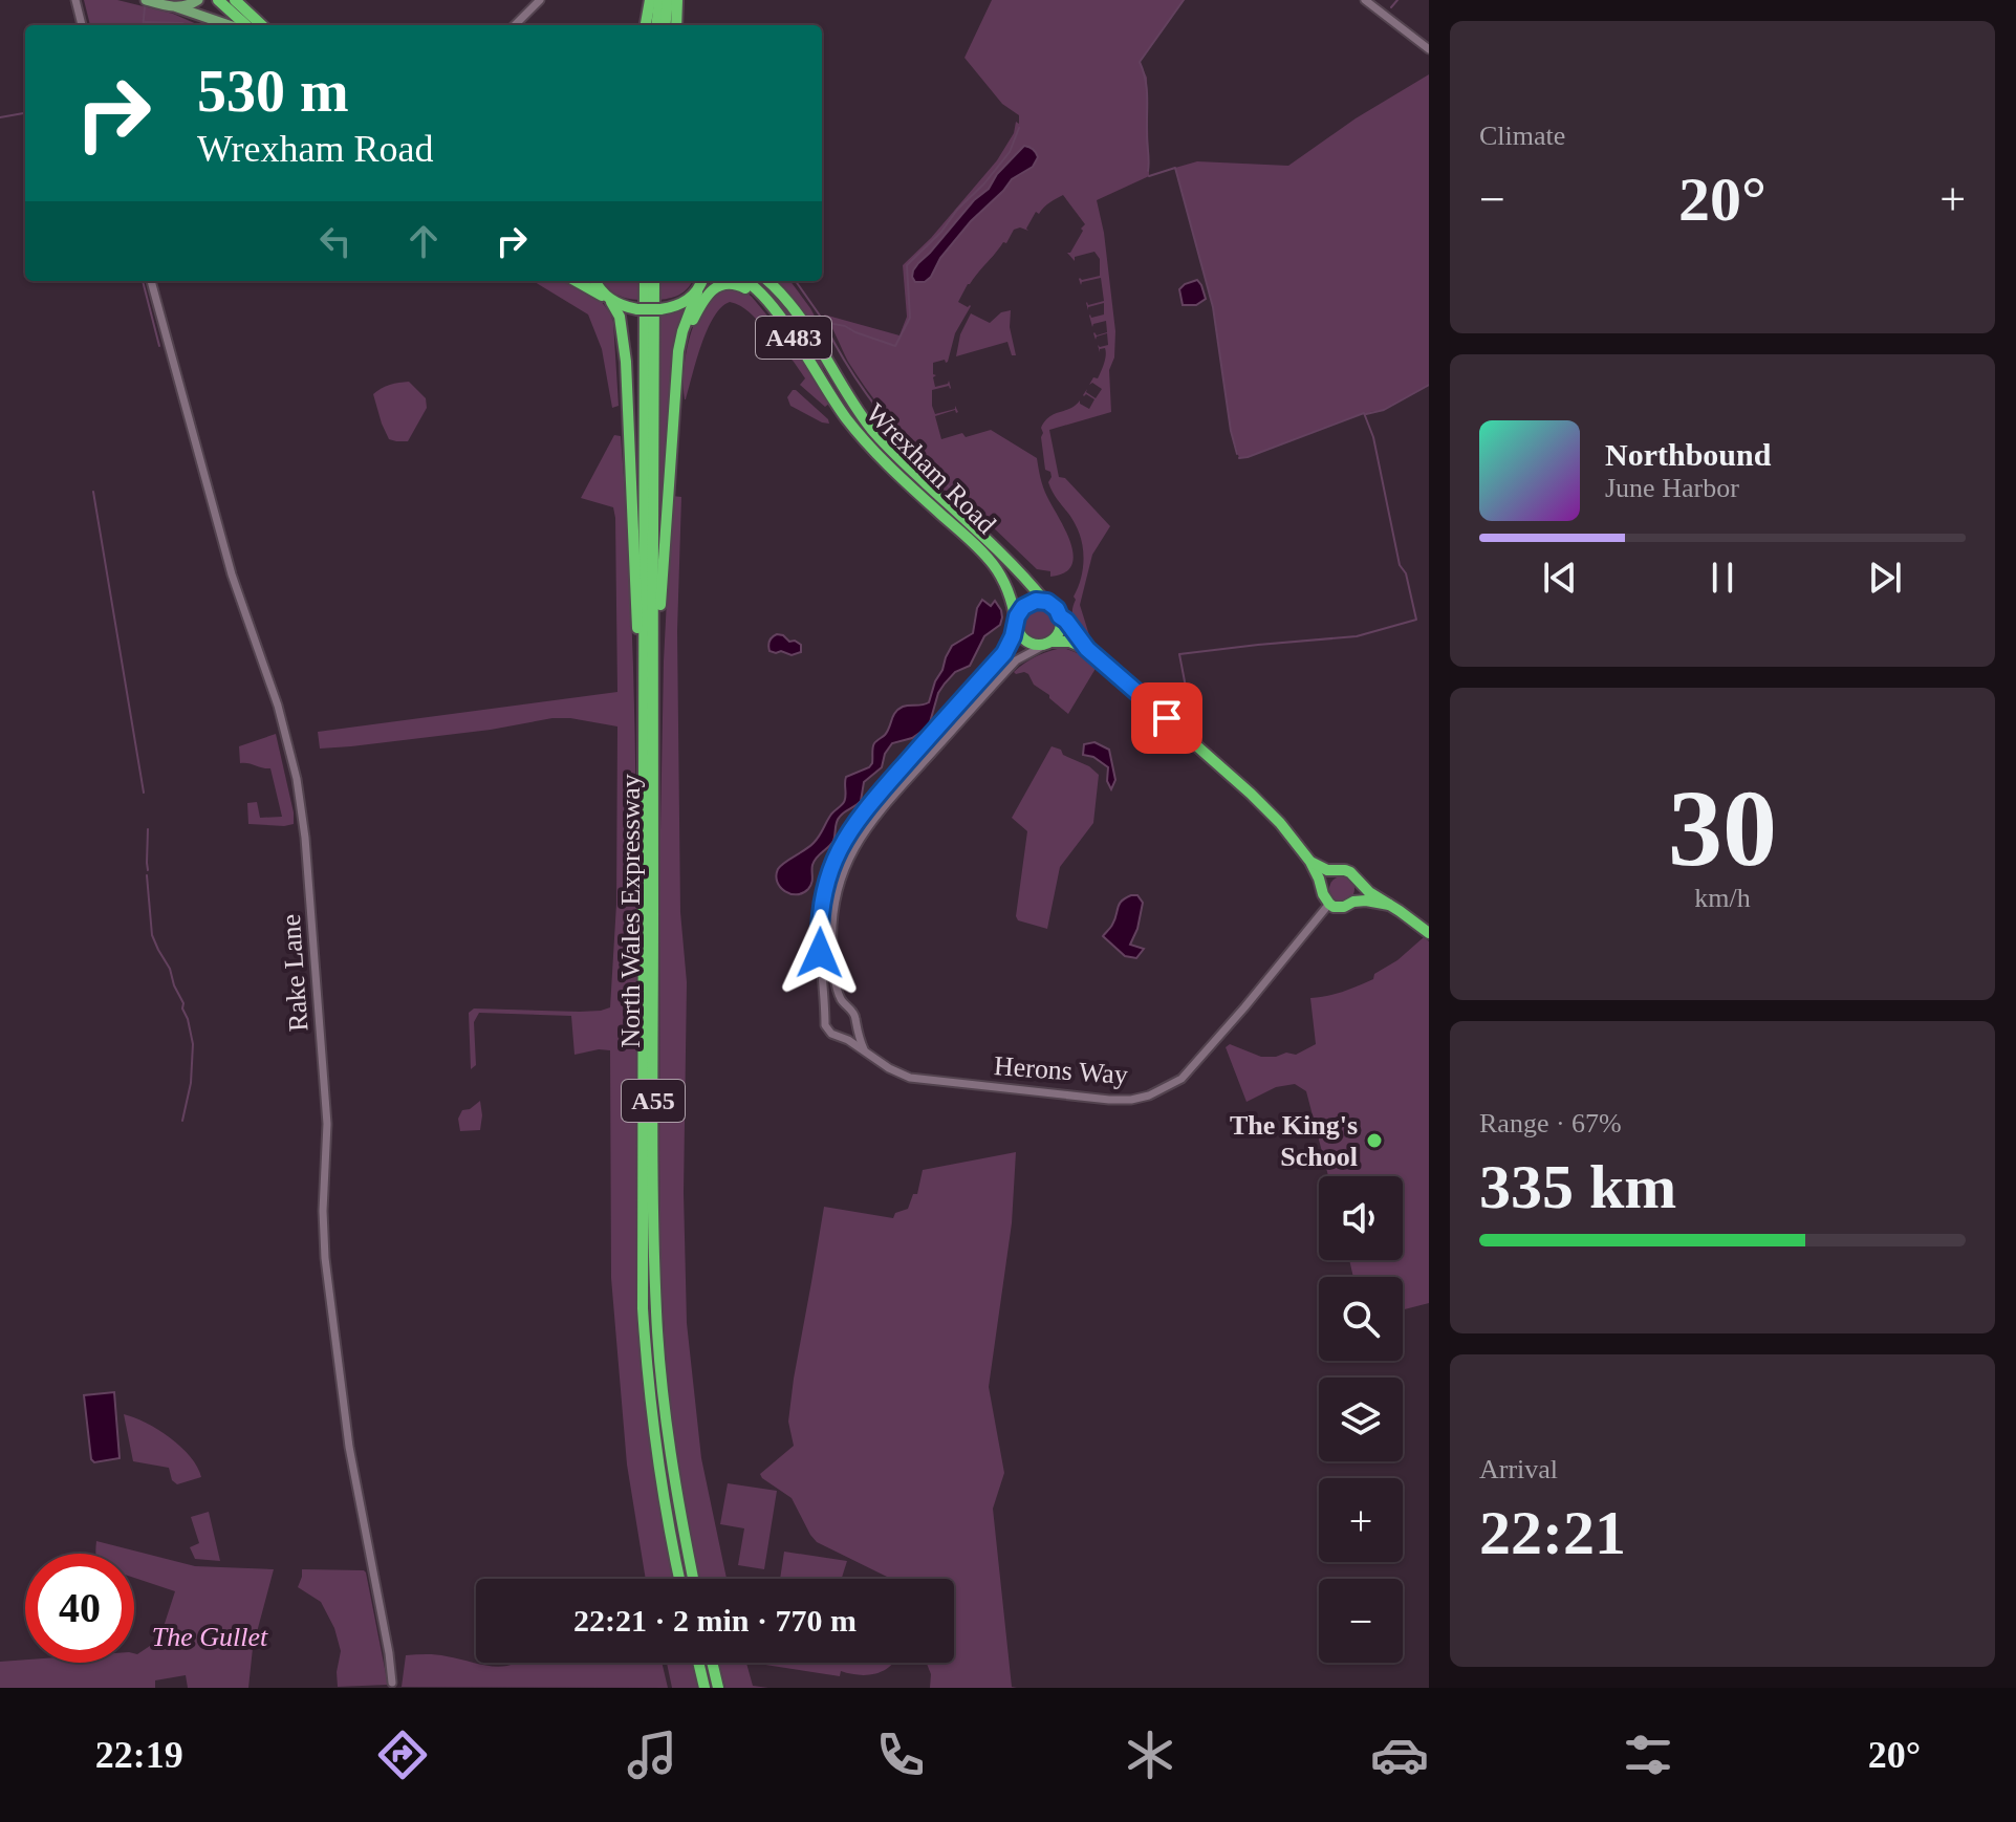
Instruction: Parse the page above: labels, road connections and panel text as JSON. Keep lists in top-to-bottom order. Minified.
{"streets":{"highway":["A483","Wrexham Road","North Wales Expressway","A55"],"street":["Rake Lane","Herons Way"]},"parks":["The Gullet"],"places":["The King's School"],"page":{"tile":["Climate",["30","km/h"],["Range · 67%","335 km"],["Arrival","22:21"]],"turn":["530 m","Wrexham Road"],"heat":["−","20°","+"],"song":["Northbound","June Harbor"],"map_buttons":["+","−"],"limit":"40","trip":"22:21 · 2 min · 770 m","tabs":["22:19","20°"]}}
